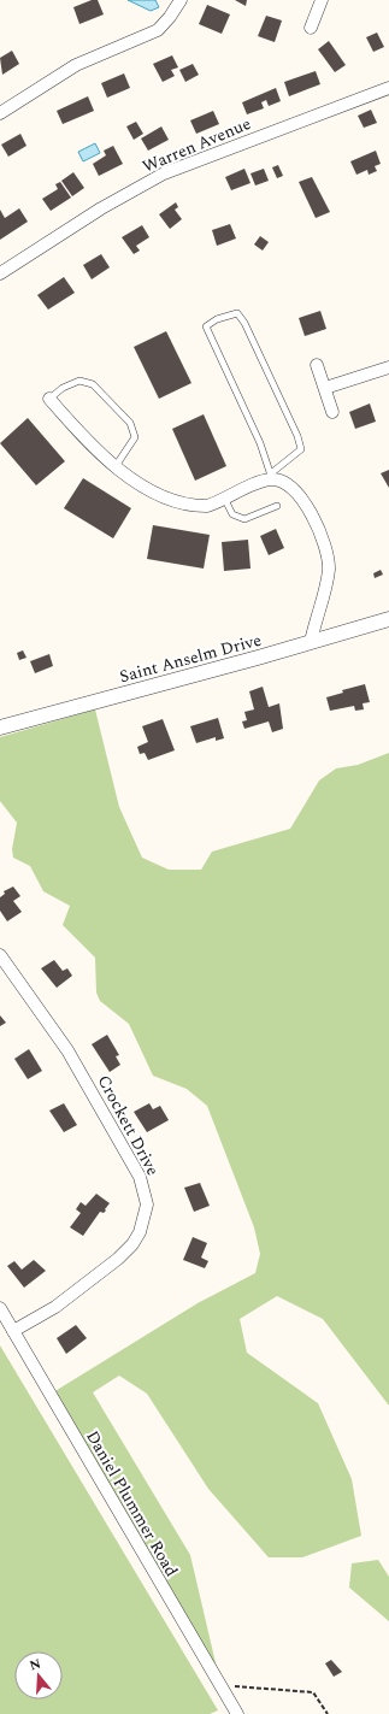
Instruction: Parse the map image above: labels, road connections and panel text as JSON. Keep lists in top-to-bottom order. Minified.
{"streets":{"street":["Warren Avenue","Saint Anselm Drive","Crockett Drive","Daniel Plummer Road"]},"crossings":[["Crockett Drive","Daniel Plummer Road"]],"north":"top"}
